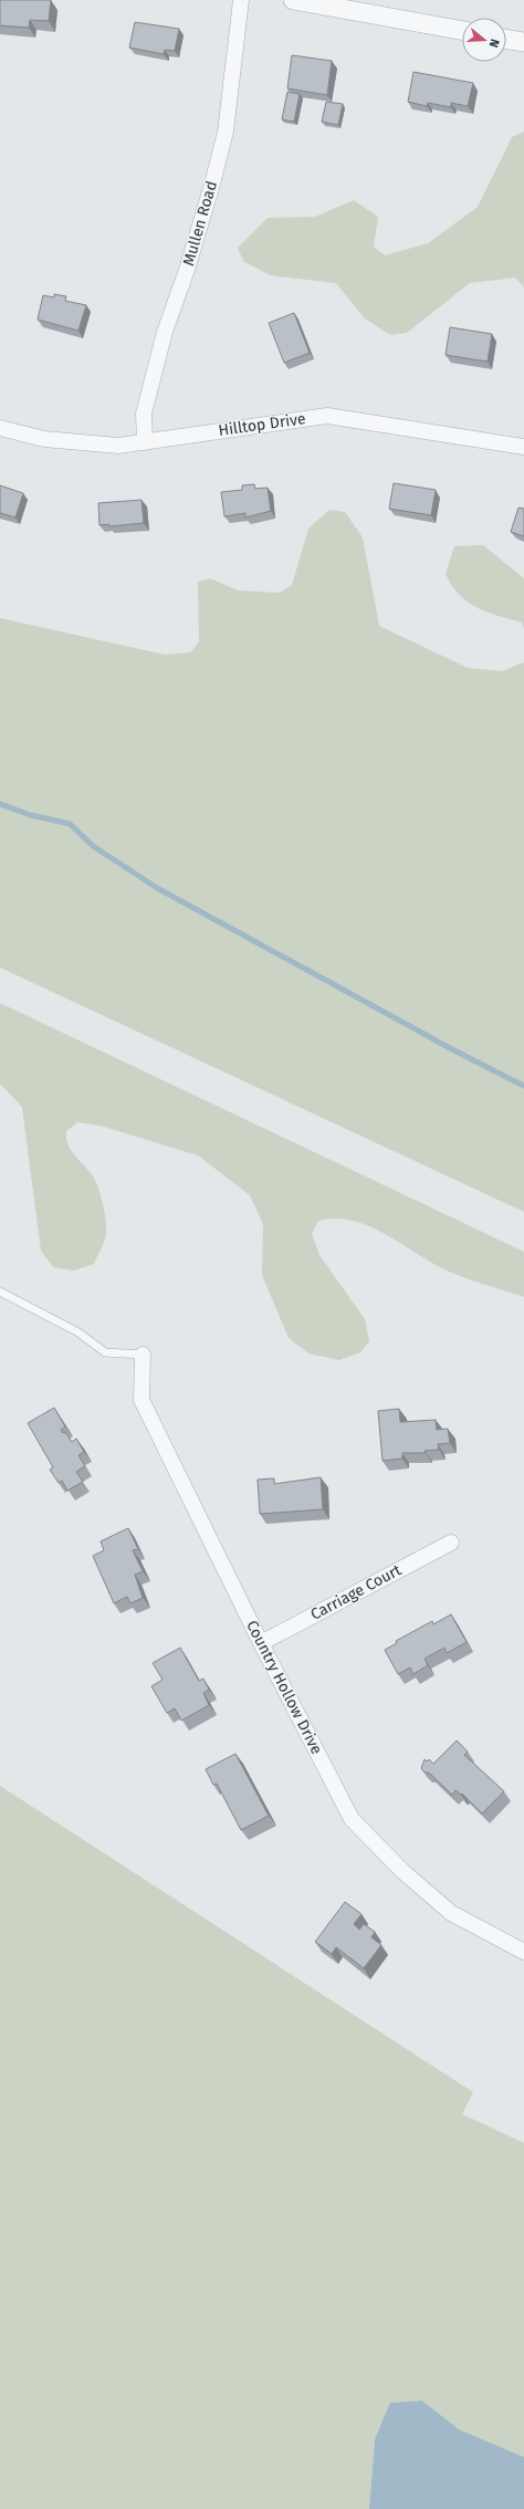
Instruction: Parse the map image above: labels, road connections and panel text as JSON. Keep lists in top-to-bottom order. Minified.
{"streets":{"street":["Mullen Road","Hilltop Drive","Carriage Court","Country Hollow Drive"]},"crossings":[["Mullen Road","Hilltop Drive"],["Carriage Court","Country Hollow Drive"]],"north":"right"}
